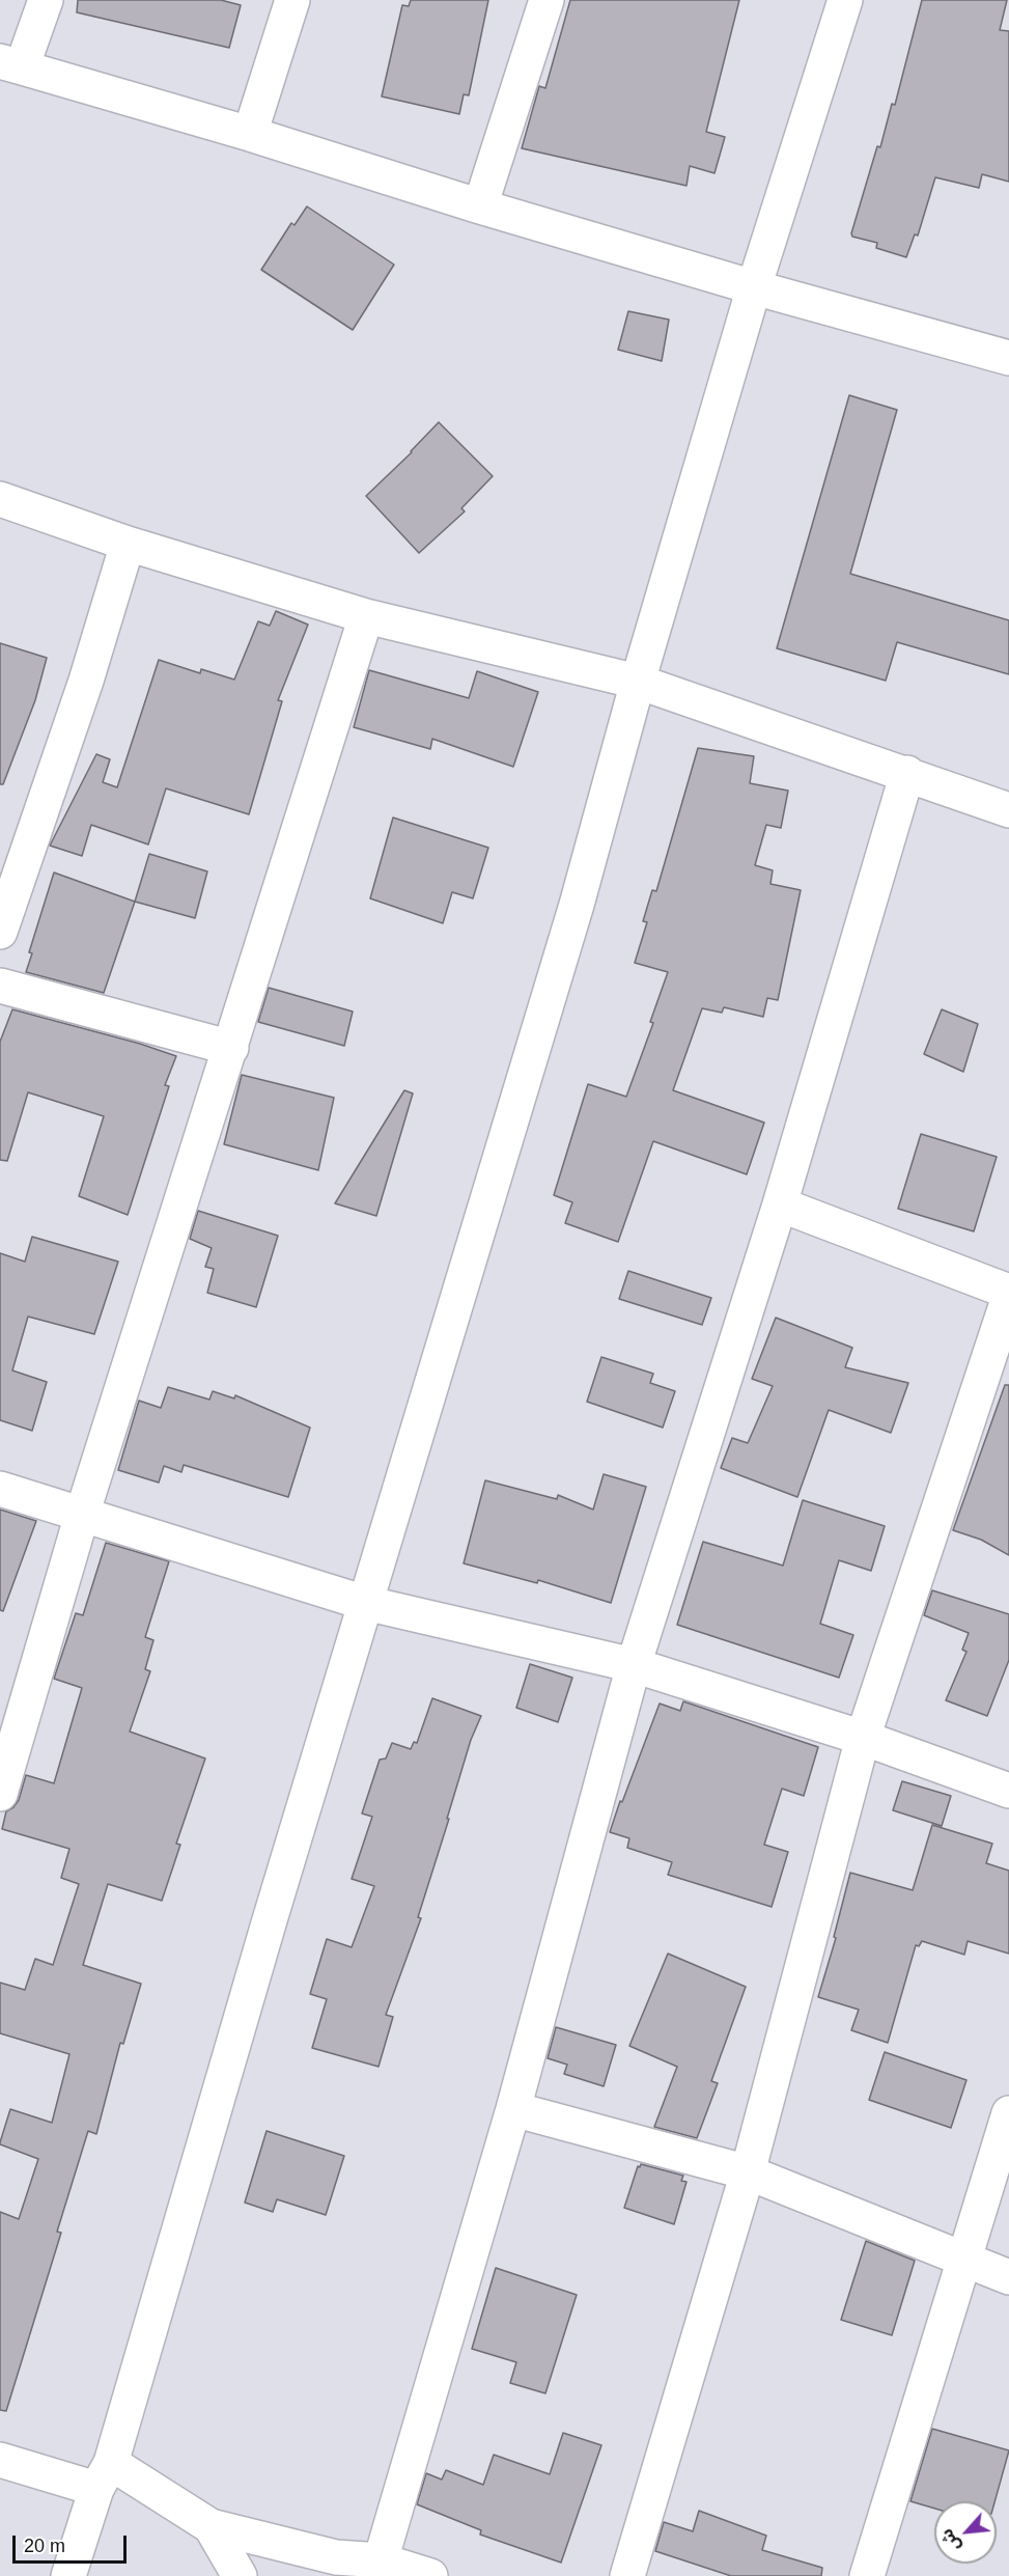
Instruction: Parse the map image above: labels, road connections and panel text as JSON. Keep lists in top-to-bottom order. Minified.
{"scale_bar":"20 m","north":"bottom left"}
